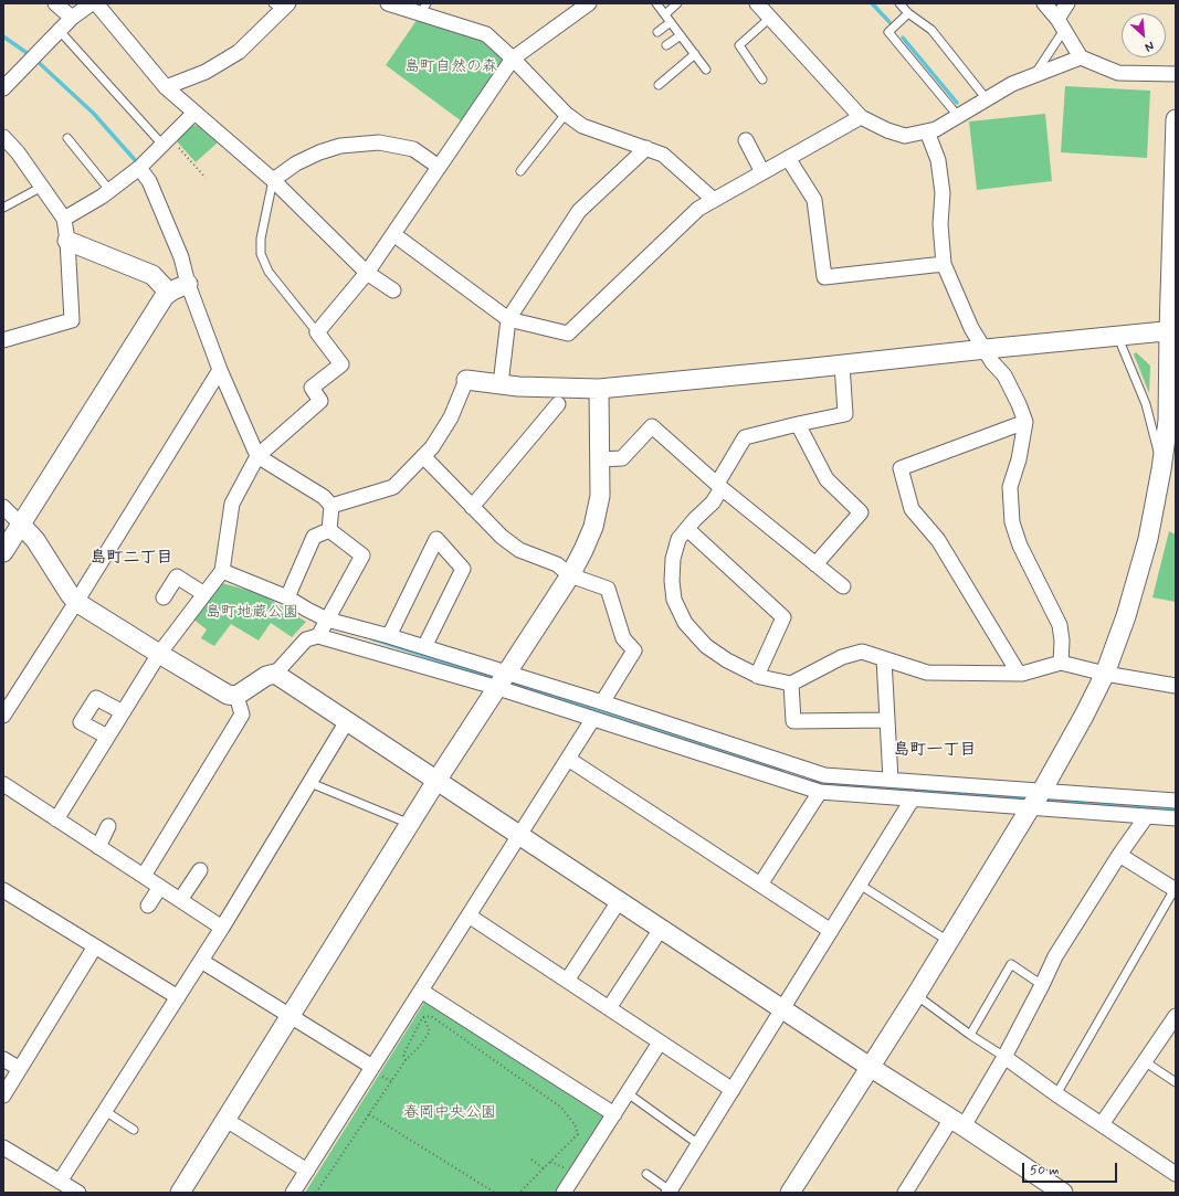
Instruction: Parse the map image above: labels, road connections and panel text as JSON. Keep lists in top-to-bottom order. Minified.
{"districts":["島町二丁目","島町一丁目"],"parks":["島町自然の森","島町地蔵公園","春岡中央公園"],"scale_bar":"50 m","north":"bottom right"}
